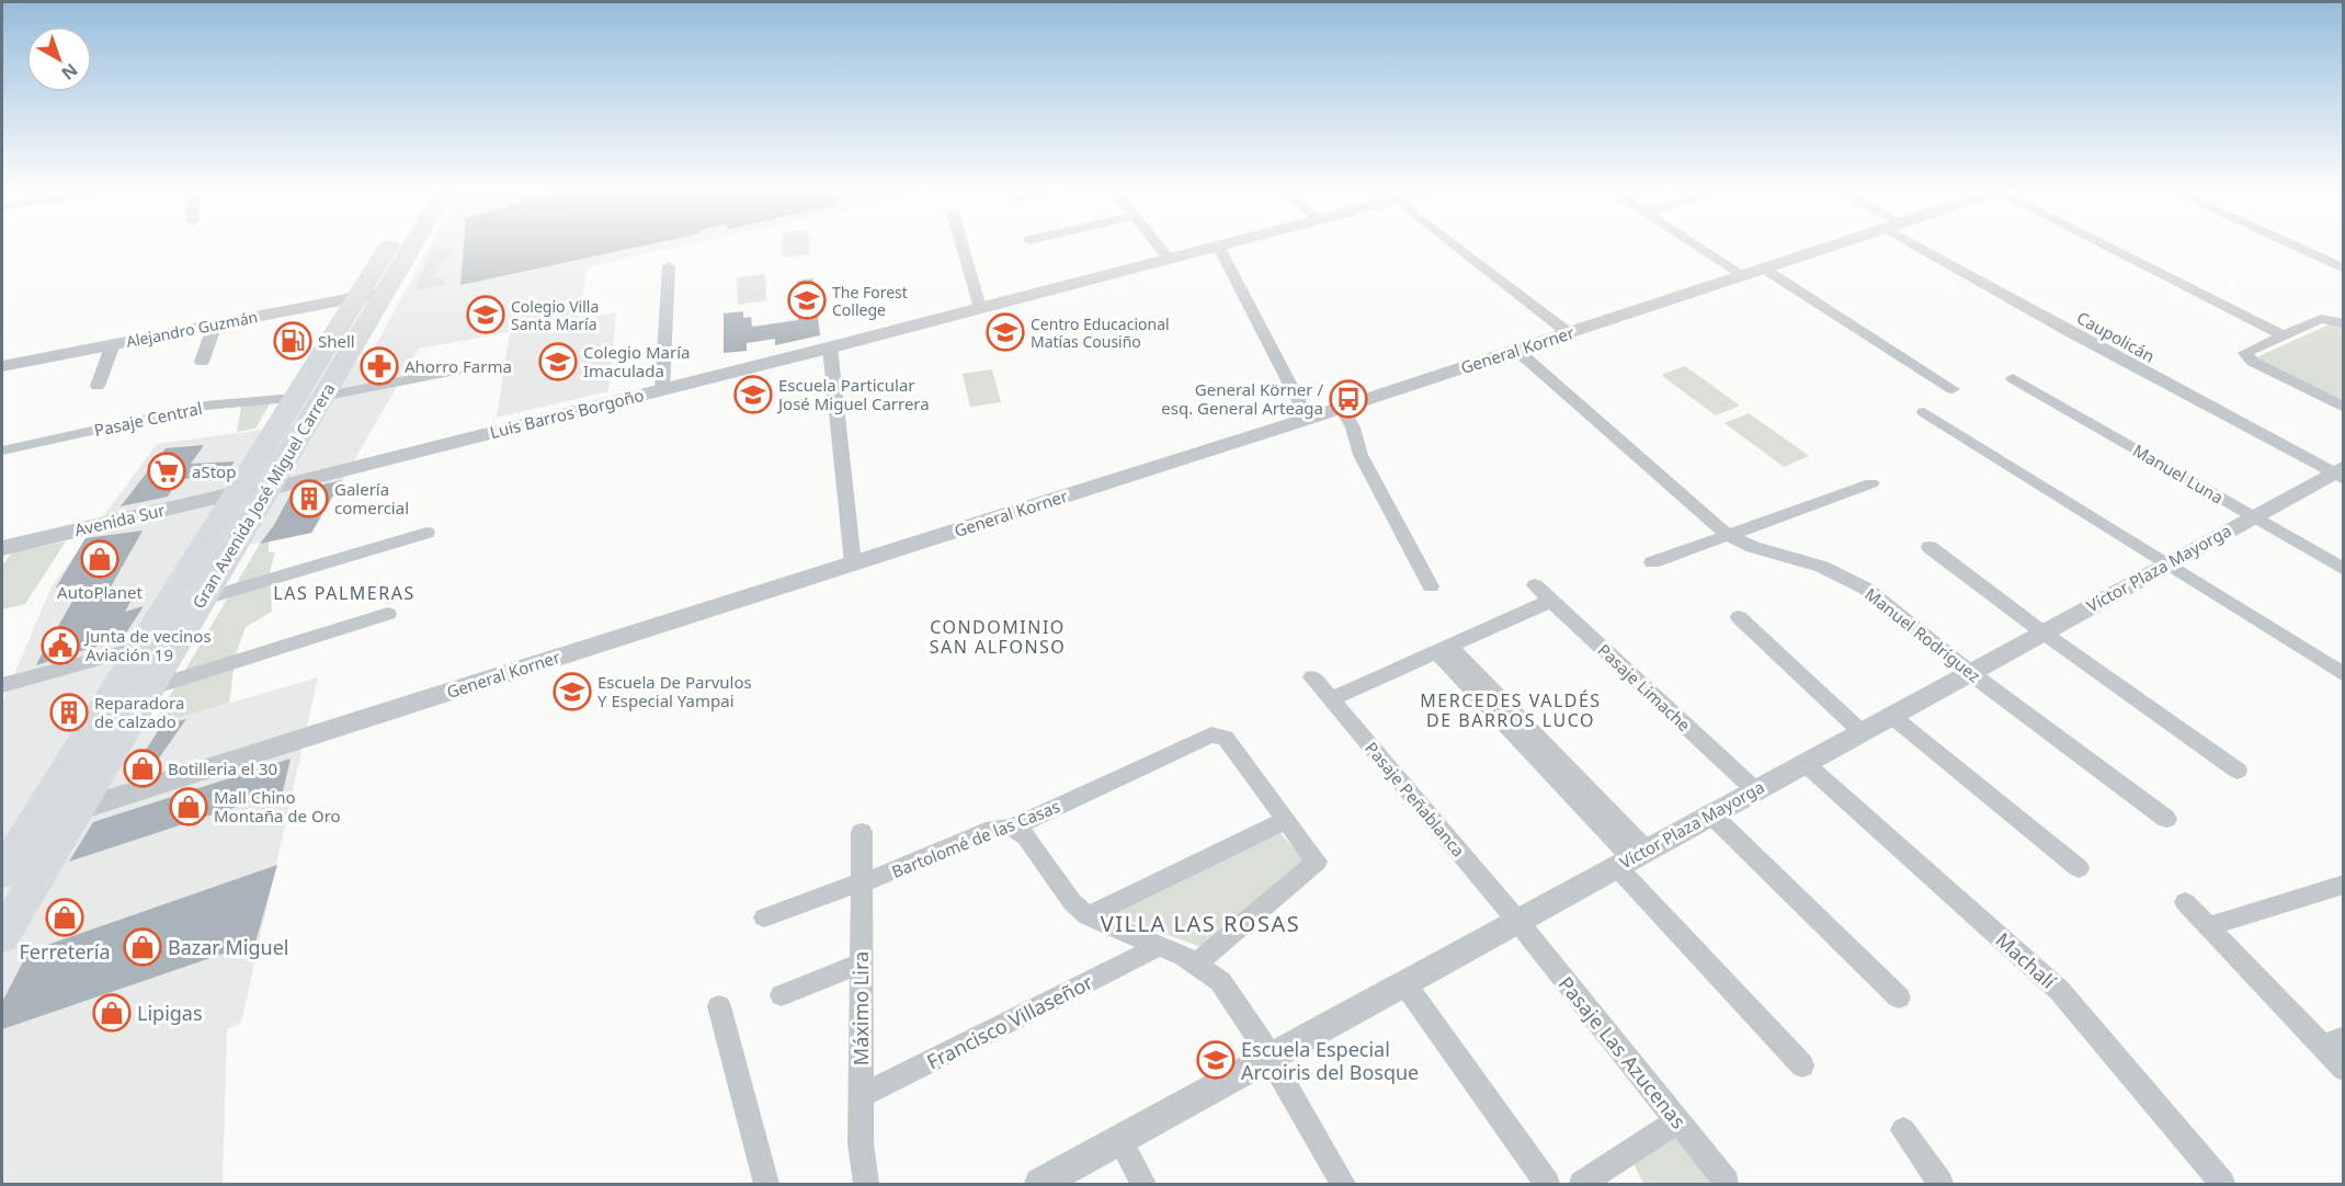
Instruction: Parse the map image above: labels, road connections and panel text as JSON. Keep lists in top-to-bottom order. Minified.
{"streets":{"main road":["Gran Avenida José Miguel Carrera"],"street":["Alejandro Guzmán","Caupolicán","General Korner","Luis Barros Borgoño","Pasaje Central","Manuel Luna","Avenida Sur","Víctor Plaza Mayorga","Manuel Rodríguez","Pasaje Limache","Pasaje Peñablanca","Bartolomé de las Casas","Machalí","Máximo Lira","Francisco Villaseñor","Pasaje Las Azucenas"]},"crossings":[["Alejandro Guzmán","Gran Avenida José Miguel Carrera"],["Caupolicán","Víctor Plaza Mayorga"],["General Korner","Gran Avenida José Miguel Carrera"],["General Korner","Manuel Rodríguez"],["Luis Barros Borgoño","Gran Avenida José Miguel Carrera"],["Luis Barros Borgoño","Avenida Sur"],["Pasaje Central","Gran Avenida José Miguel Carrera"],["Manuel Luna","Víctor Plaza Mayorga"],["Gran Avenida José Miguel Carrera","Avenida Sur"],["Víctor Plaza Mayorga","Manuel Rodríguez"],["Víctor Plaza Mayorga","Pasaje Limache"],["Víctor Plaza Mayorga","Pasaje Peñablanca"],["Víctor Plaza Mayorga","Machalí"],["Víctor Plaza Mayorga","Pasaje Las Azucenas"],["Pasaje Peñablanca","Pasaje Las Azucenas"],["Bartolomé de las Casas","Máximo Lira"],["Máximo Lira","Francisco Villaseñor"]],"districts":["LAS PALMERAS","CONDOMINIO SAN ALFONSO","MERCEDES VALDÉS DE BARROS LUCO","VILLA LAS ROSAS"],"places":{"school or university":["The Forest College","Colegio Villa Santa María","Centro Educacional Matías Cousiño","Colegio María Imaculada","Escuela Particular José Miguel Carrera","Escuela De Parvulos Y Especial Yampai","Escuela Especial Arcoiris del Bosque"],"fuel station":["Shell"],"pharmacy":["Ahorro Farma"],"bus stop":["General Körner / esq. General Arteaga"],"supermarket":["aStop"],"building":["Galería comercial","Reparadora de calzado"],"shop":["AutoPlanet","Botilleria el 30","Mall Chino Montaña de Oro","Ferretería","Bazar Miguel","Lipigas"],"public building":["Junta de vecinos Aviación 19"]},"north":"bottom right"}
